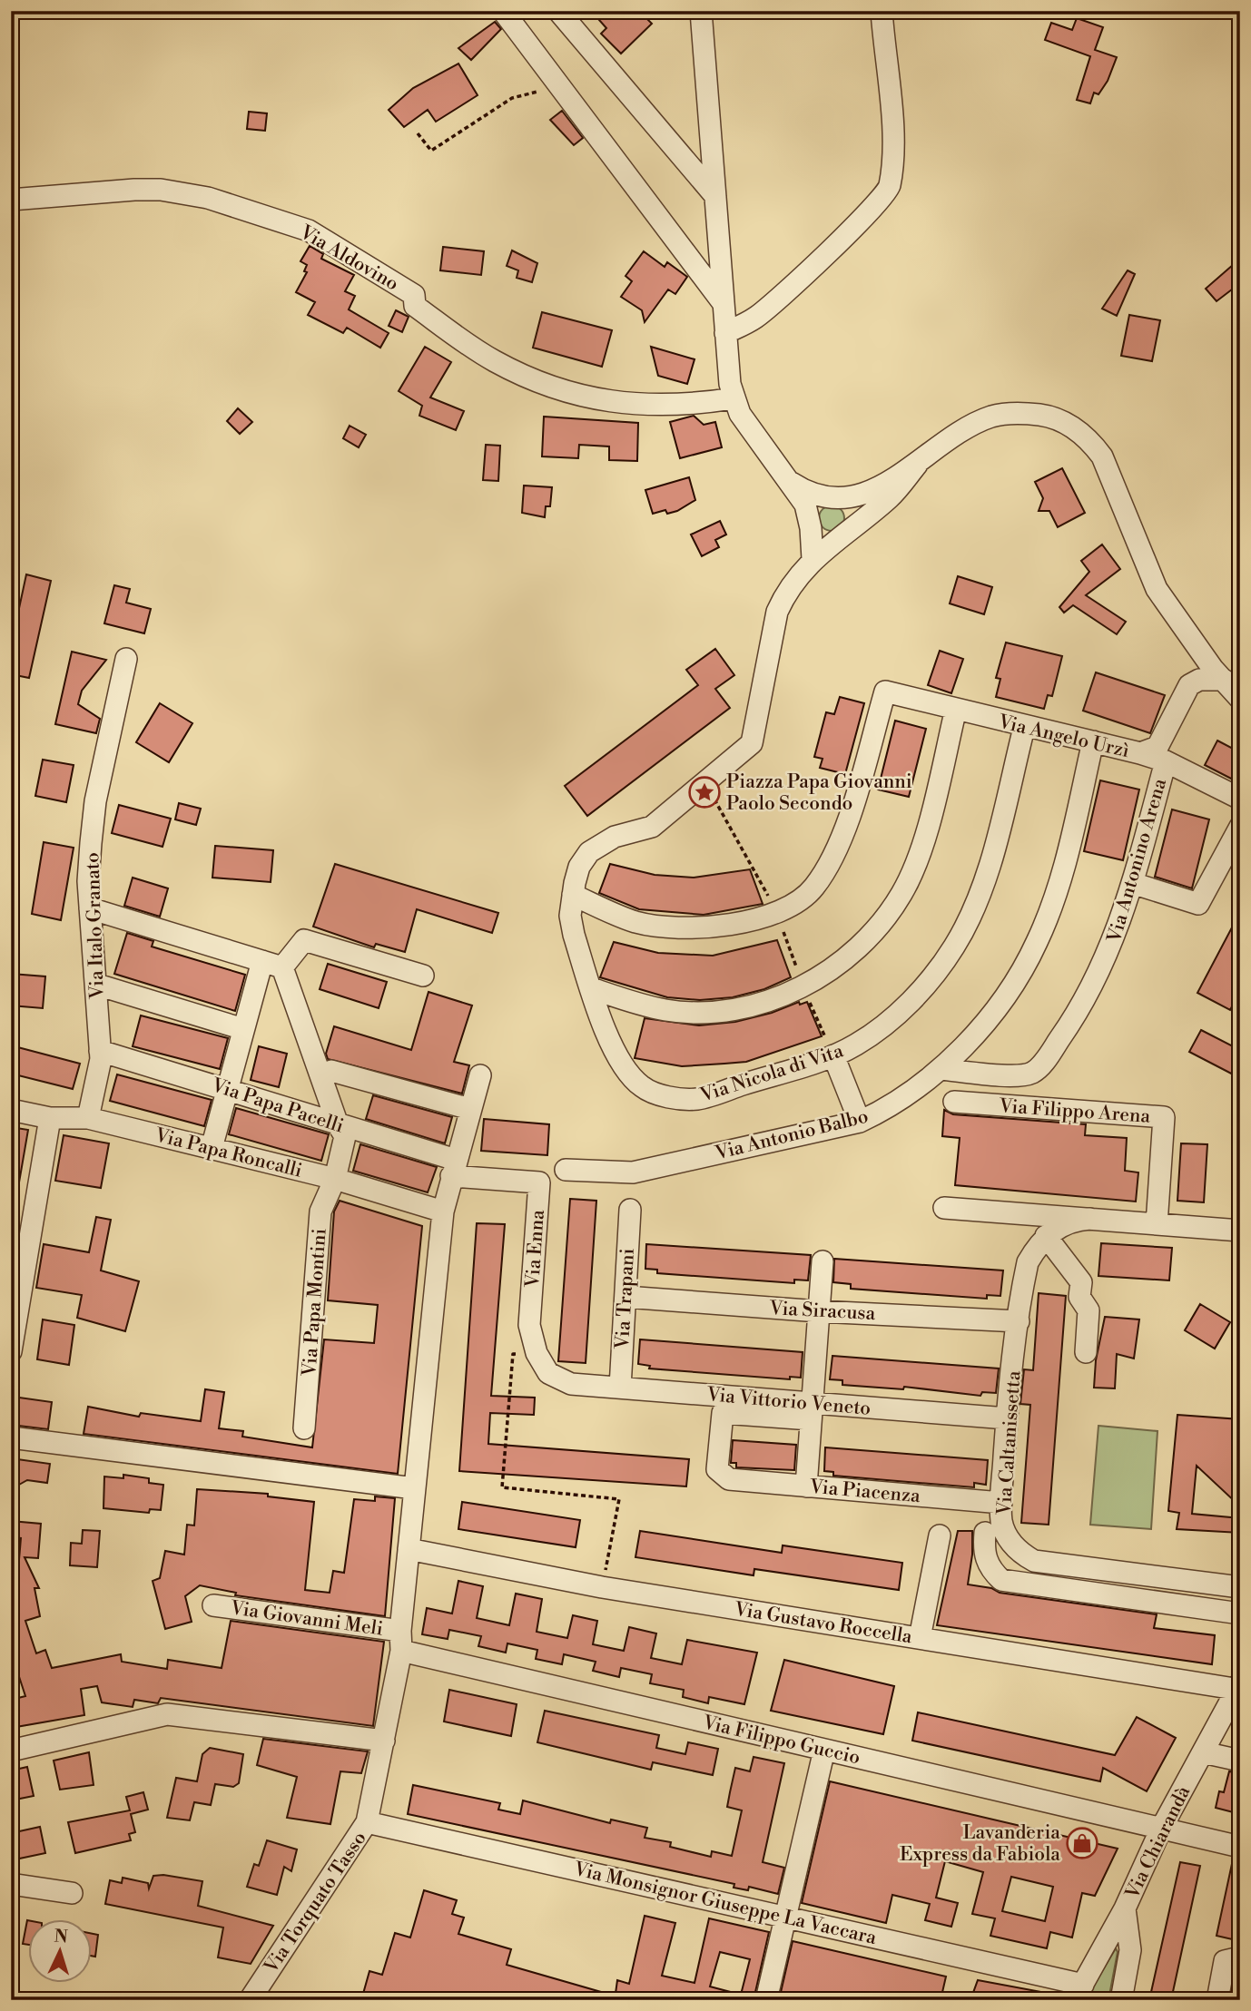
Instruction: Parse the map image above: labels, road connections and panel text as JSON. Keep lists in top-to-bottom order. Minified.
{"streets":{"street":["Via Aldovino","Via Angelo Urzì","Via Antonino Arena","Via Italo Granato","Via Nicola di Vita","Via Papa Pacelli","Via Filippo Arena","Via Antonio Balbo","Via Papa Roncalli","Via Enna","Via Trapani","Via Papa Montini","Via Siracusa","Via Vittorio Veneto","Via Caltanissetta","Via Piacenza","Via Giovanni Meli","Via Gustavo Roccella","Via Filippo Guccio","Via Chiarandà","Via Torquato Tasso","Via Monsignor Giuseppe La Vaccara"]},"crossings":[["Via Angelo Urzì","Via Antonino Arena"],["Via Angelo Urzì","Via Nicola di Vita"],["Via Angelo Urzì","Via Antonio Balbo"],["Via Antonino Arena","Via Antonio Balbo"],["Via Italo Granato","Via Papa Pacelli"],["Via Italo Granato","Via Papa Roncalli"],["Via Papa Pacelli","Via Enna"],["Via Papa Pacelli","Via Papa Montini"],["Via Papa Pacelli","Via Torquato Tasso"],["Via Papa Roncalli","Via Papa Montini"],["Via Papa Roncalli","Via Torquato Tasso"],["Via Enna","Via Vittorio Veneto"],["Via Enna","Via Torquato Tasso"],["Via Trapani","Via Siracusa"],["Via Trapani","Via Vittorio Veneto"],["Via Siracusa","Via Caltanissetta"],["Via Vittorio Veneto","Via Caltanissetta"],["Via Vittorio Veneto","Via Piacenza"],["Via Caltanissetta","Via Piacenza"],["Via Giovanni Meli","Via Filippo Guccio"],["Via Giovanni Meli","Via Torquato Tasso"],["Via Gustavo Roccella","Via Chiarandà"],["Via Gustavo Roccella","Via Torquato Tasso"],["Via Filippo Guccio","Via Chiarandà"],["Via Filippo Guccio","Via Torquato Tasso"],["Via Chiarandà","Via Monsignor Giuseppe La Vaccara"],["Via Torquato Tasso","Via Monsignor Giuseppe La Vaccara"]],"places":{"place":["Piazza Papa Giovanni Paolo Secondo"],"shop":["Lavanderia Express da Fabiola"]},"north":"top"}
